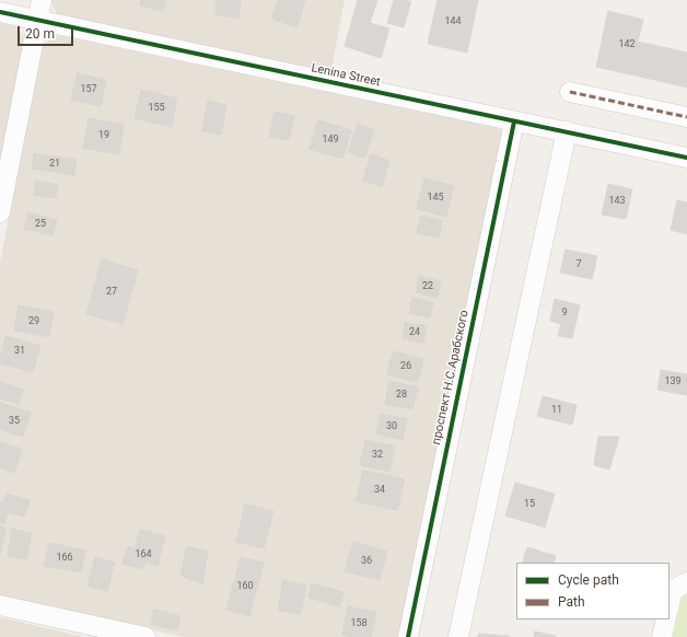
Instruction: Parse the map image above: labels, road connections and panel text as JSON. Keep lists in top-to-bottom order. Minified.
{"streets":{"street":["Lenina Street","проспект Н.С.Арабского"]},"crossings":[["Lenina Street","проспект Н.С.Арабского"]],"house_numbers":["144","142","157","155","19","149","21","145","143","25","7","22","27","9","29","24","31","26","139","28","11","35","30","32","34","15","164","166","36","160","158"],"legend":["Cycle path","Path"],"scale_bar":"20 m"}
